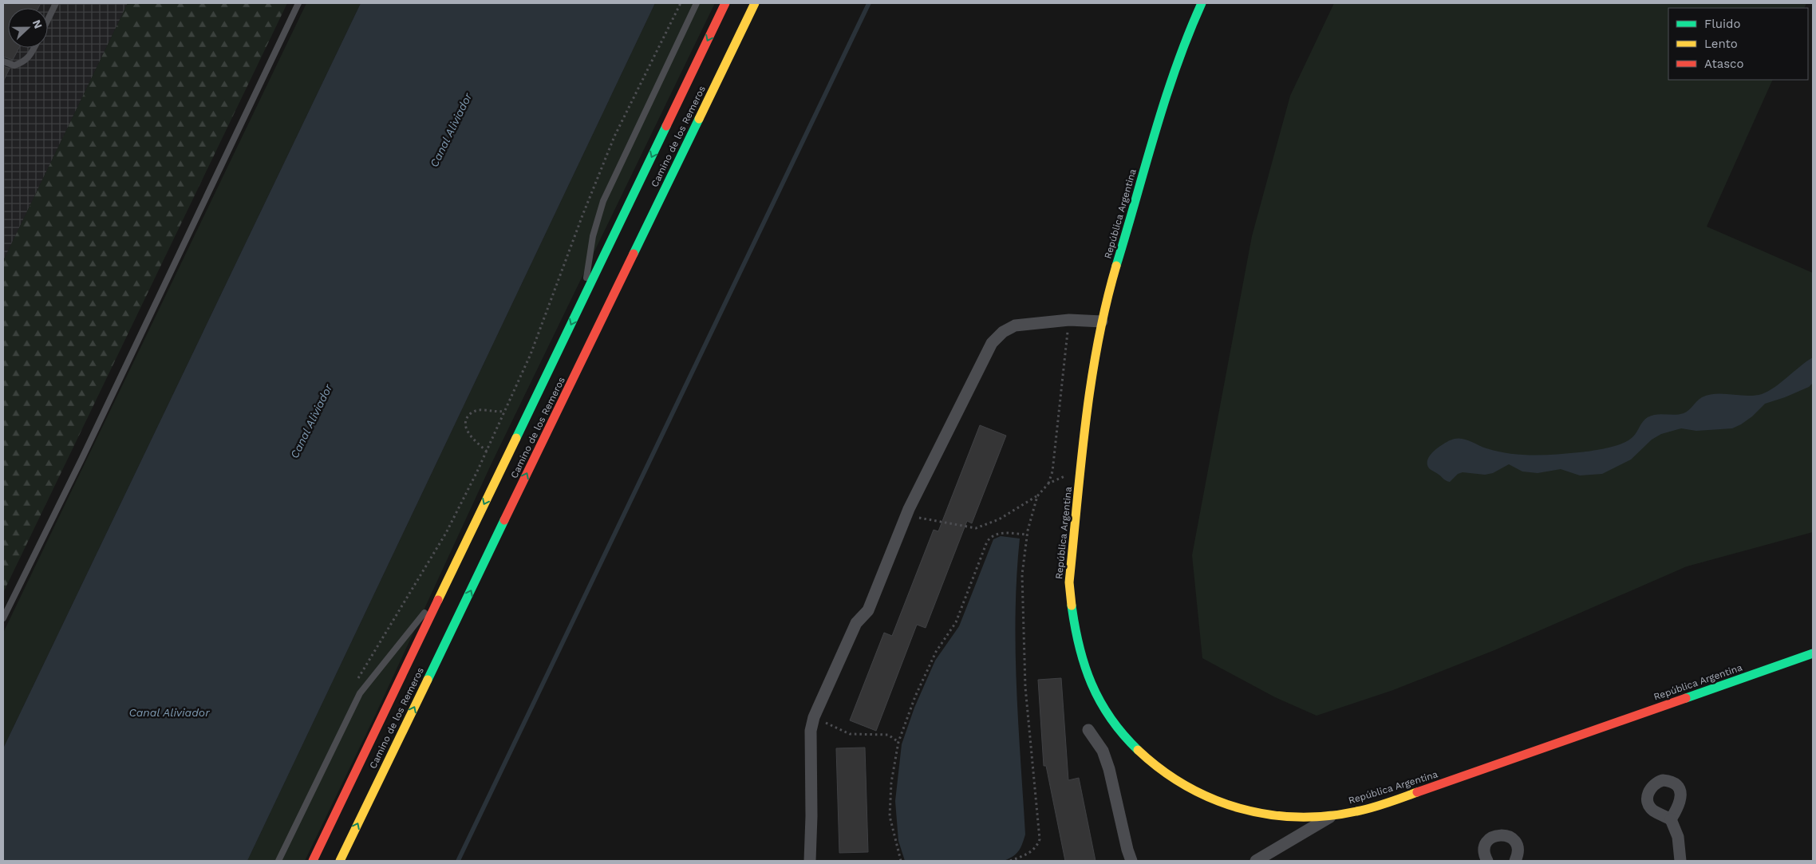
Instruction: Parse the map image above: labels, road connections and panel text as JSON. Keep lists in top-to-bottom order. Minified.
{"streets":{"main road":["Camino de los Remeros","República Argentina"]},"water":["Canal Aliviador"],"legend":["Fluido","Lento","Atasco"],"north":"right"}
